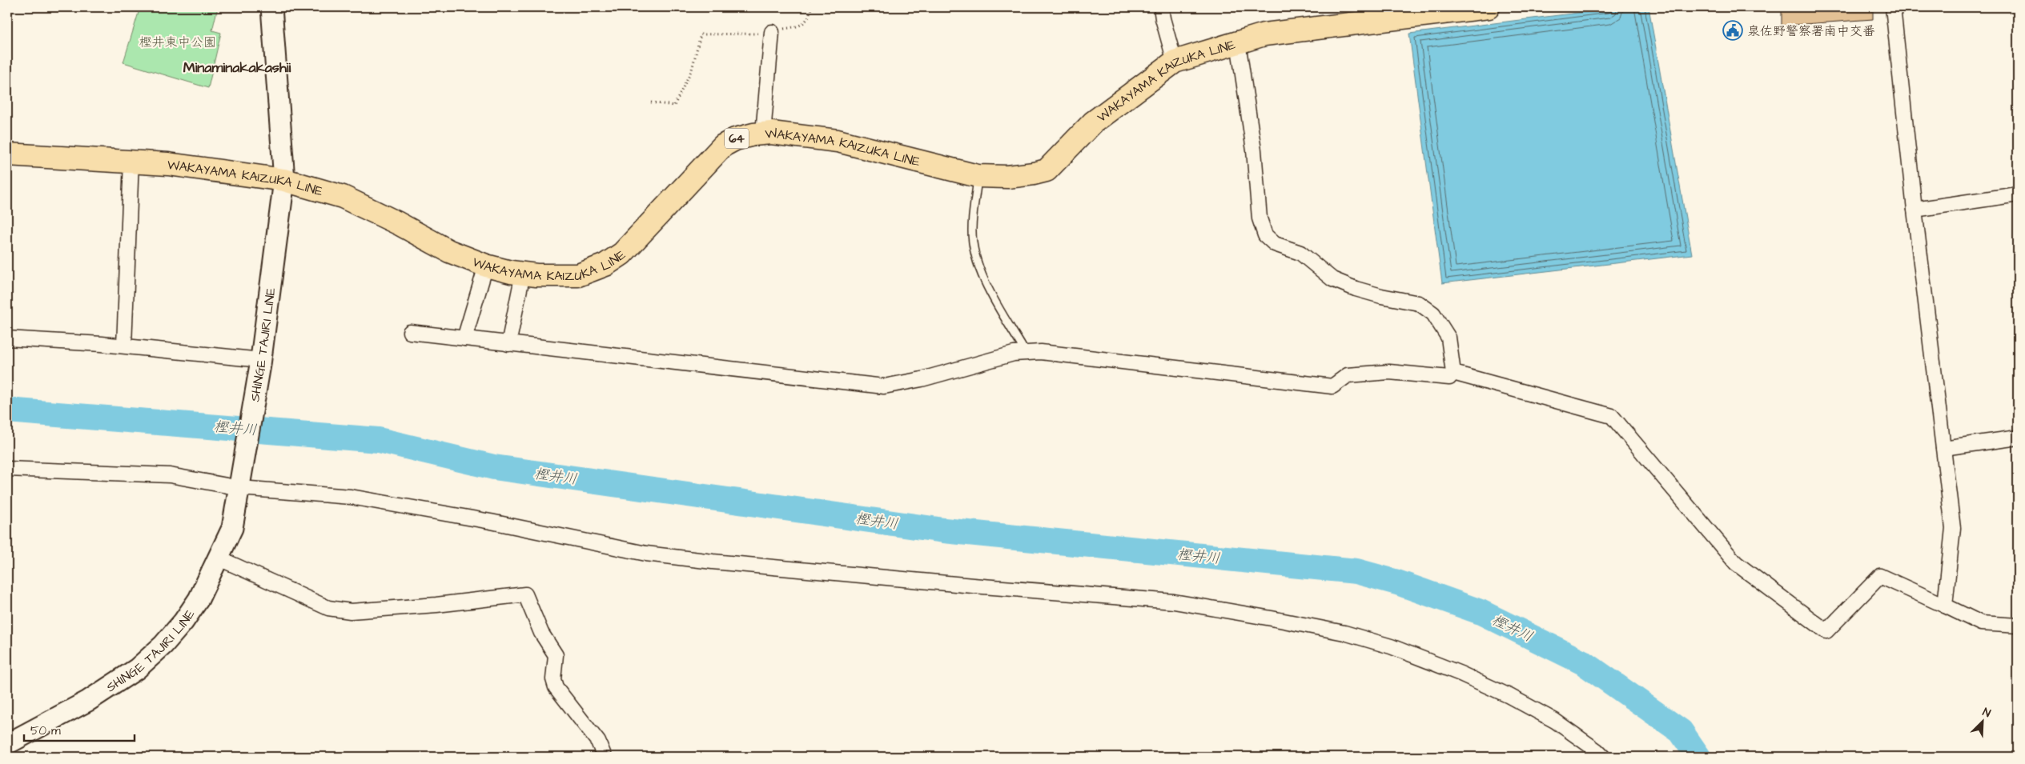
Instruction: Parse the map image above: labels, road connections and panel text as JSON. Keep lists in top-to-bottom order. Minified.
{"streets":{"main road":["WAKAYAMA KAIZUKA LINE","64","SHINGE TAJIRI LINE"]},"crossings":[["WAKAYAMA KAIZUKA LINE","SHINGE TAJIRI LINE"]],"districts":["Minaminakakashii"],"water":["樫井川"],"parks":["樫井東中公園"],"places":{"public building":["泉佐野警察署南中交番"]},"scale_bar":"50 m","north":"top right"}
